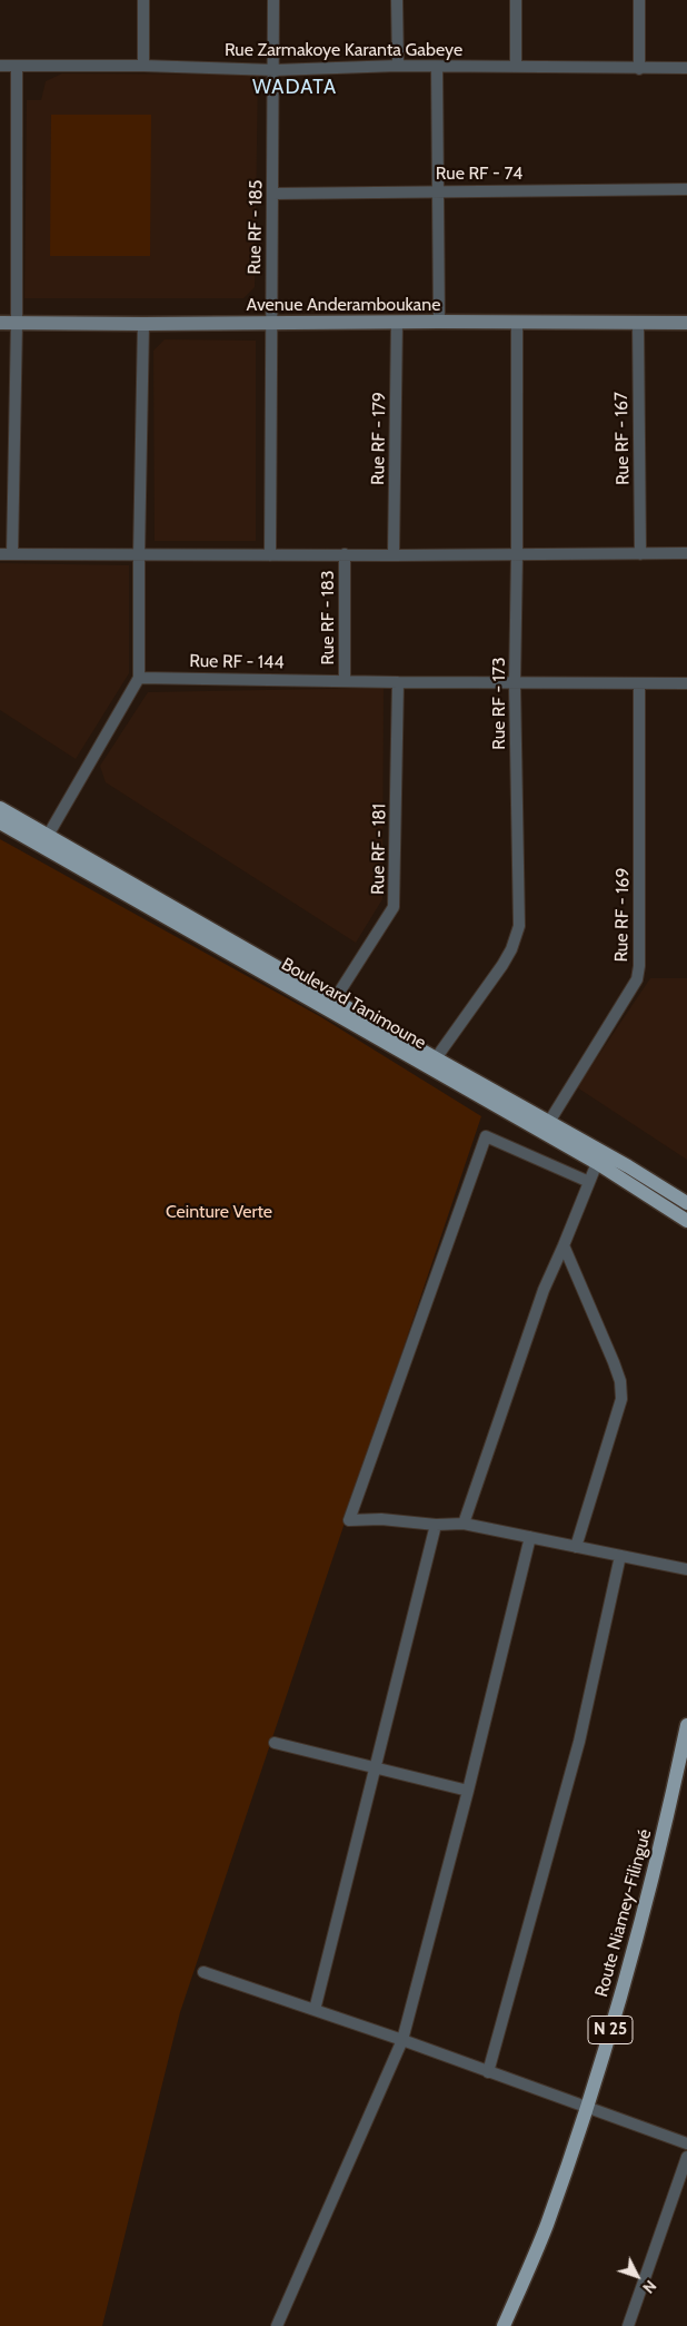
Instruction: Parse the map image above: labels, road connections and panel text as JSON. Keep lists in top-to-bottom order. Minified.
{"streets":{"main road":["Boulevard Tanimoune","Route Niamey-Filingué","N 25"],"street":["Rue Zarmakoye Karanta Gabeye","Rue RF - 74","Rue RF - 185","Avenue Anderamboukane","Rue RF - 179","Rue RF - 167","Rue RF - 183","Rue RF - 144","Rue RF - 173","Rue RF - 181","Rue RF - 169"]},"crossings":[["Rue Zarmakoye Karanta Gabeye","Rue RF - 185"],["Rue RF - 74","Rue RF - 185"],["Rue RF - 185","Avenue Anderamboukane"],["Avenue Anderamboukane","Rue RF - 179"],["Avenue Anderamboukane","Rue RF - 167"],["Avenue Anderamboukane","Rue RF - 173"],["Rue RF - 183","Rue RF - 144"],["Rue RF - 144","Rue RF - 173"],["Rue RF - 144","Rue RF - 181"],["Rue RF - 144","Rue RF - 169"],["Rue RF - 173","Boulevard Tanimoune"],["Rue RF - 181","Boulevard Tanimoune"],["Rue RF - 169","Boulevard Tanimoune"]],"districts":["WADATA"],"parks":["Ceinture Verte"],"north":"bottom right"}
